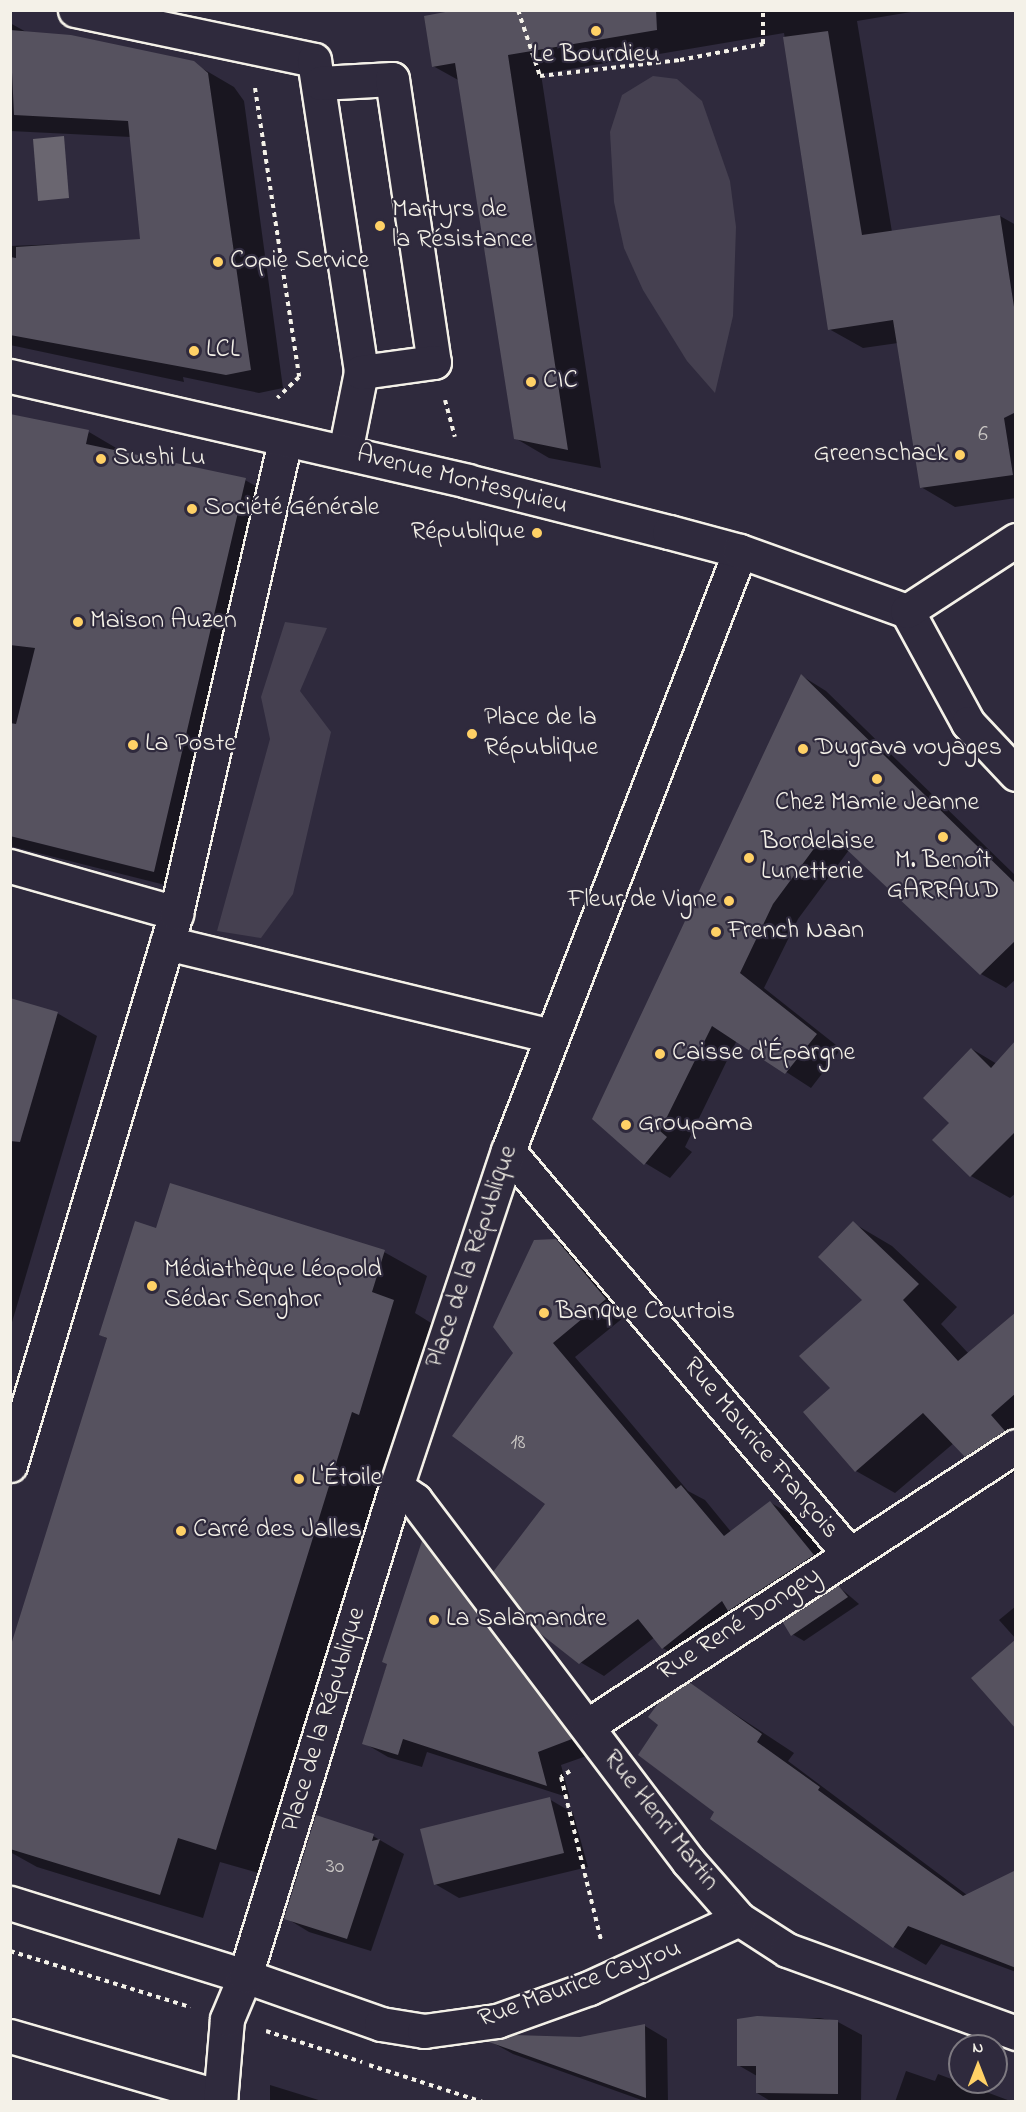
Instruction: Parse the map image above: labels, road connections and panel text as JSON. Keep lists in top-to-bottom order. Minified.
{"streets":{"street":["Avenue Montesquieu","Place de la République","Rue Maurice François","Rue René Dongey","Rue Henri Martin","Rue Maurice Cayrou"]},"crossings":[["Avenue Montesquieu","Place de la République"],["Place de la République","Rue Maurice François"],["Place de la République","Rue Henri Martin"],["Place de la République","Rue Maurice Cayrou"],["Rue Maurice François","Rue René Dongey"],["Rue René Dongey","Rue Henri Martin"],["Rue Henri Martin","Rue Maurice Cayrou"]],"places":["Le Bourdieu","Martyrs de la Résistance","Copie Service","LCL","CIC","Greenschack","Sushi Lu","Société Générale","République","Maison Auzen","Place de la République","La Poste","Dugrava voyages","Chez Mamie Jeanne","M. Benoît GARRAUD","Bordelaise Lunetterie","Fleur de Vigne","French Naan","Caisse d'Épargne","Groupama","Médiathèque Léopold Sédar Senghor","Banque Courtois","L'Étoile","Carré des Jalles","La Salamandre"],"house_numbers":["6","18","30"],"north":"top"}
